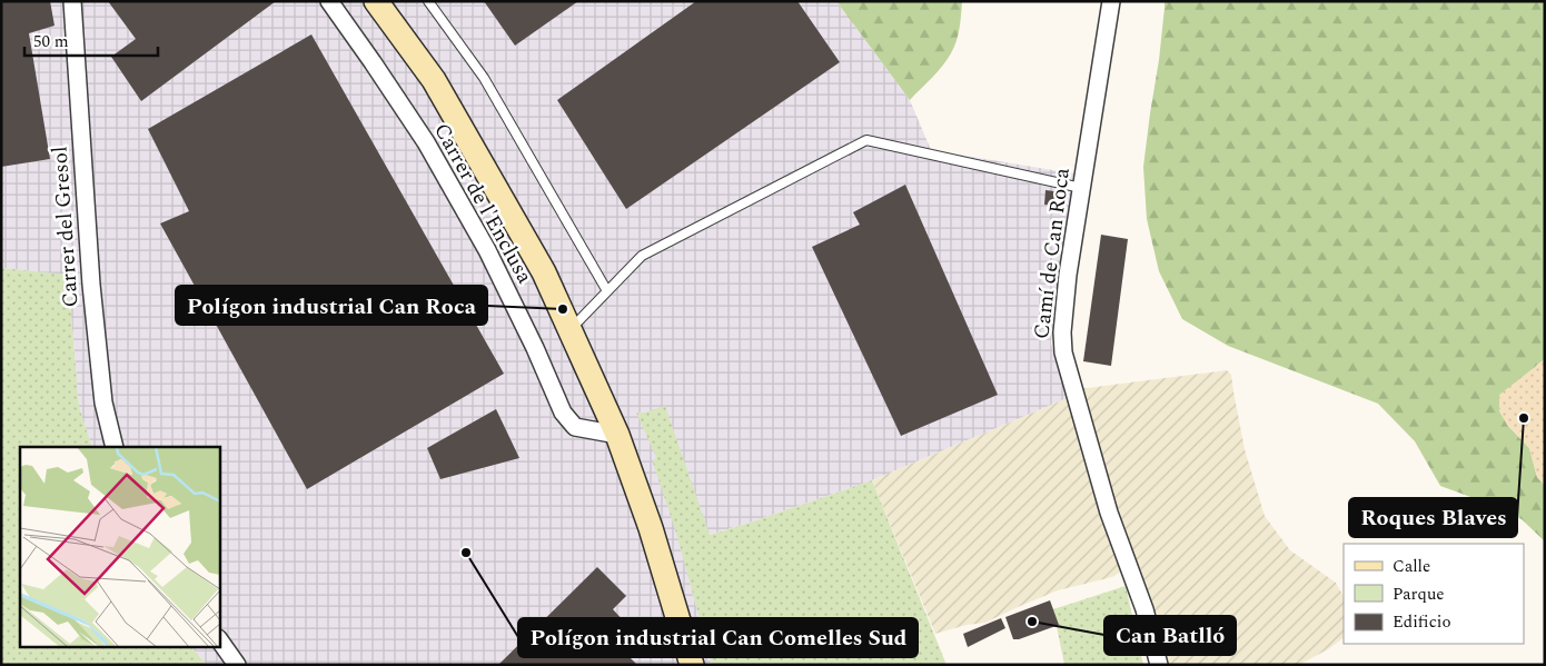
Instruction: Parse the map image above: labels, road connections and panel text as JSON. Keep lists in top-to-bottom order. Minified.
{"streets":{"street":["Carrer de l'Enclusa","Carrer del Gresol","Camí de Can Roca"]},"places":["Polígon industrial Can Roca","Roques Blaves","Polígon industrial Can Comelles Sud","Can Batlló"],"legend":["Calle","Parque","Edificio"],"scale_bar":"50 m"}
